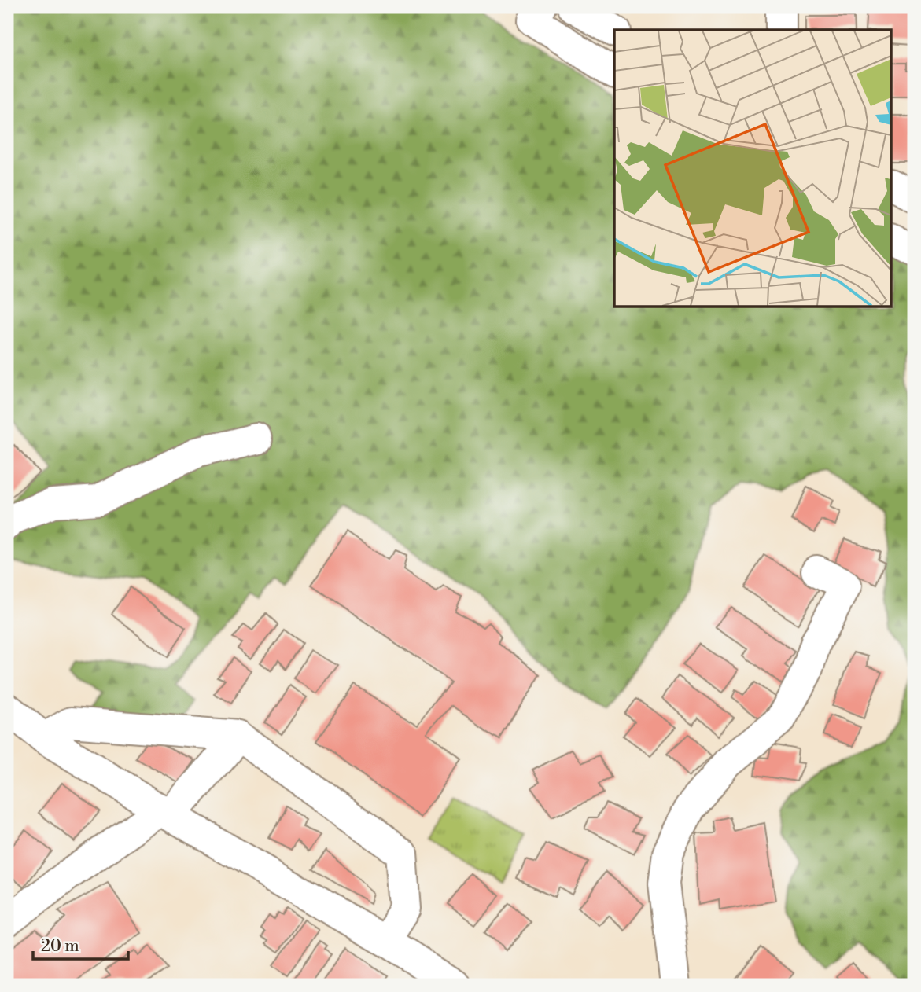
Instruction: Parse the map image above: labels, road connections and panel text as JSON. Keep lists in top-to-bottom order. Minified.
{"scale_bar":"20 m"}
